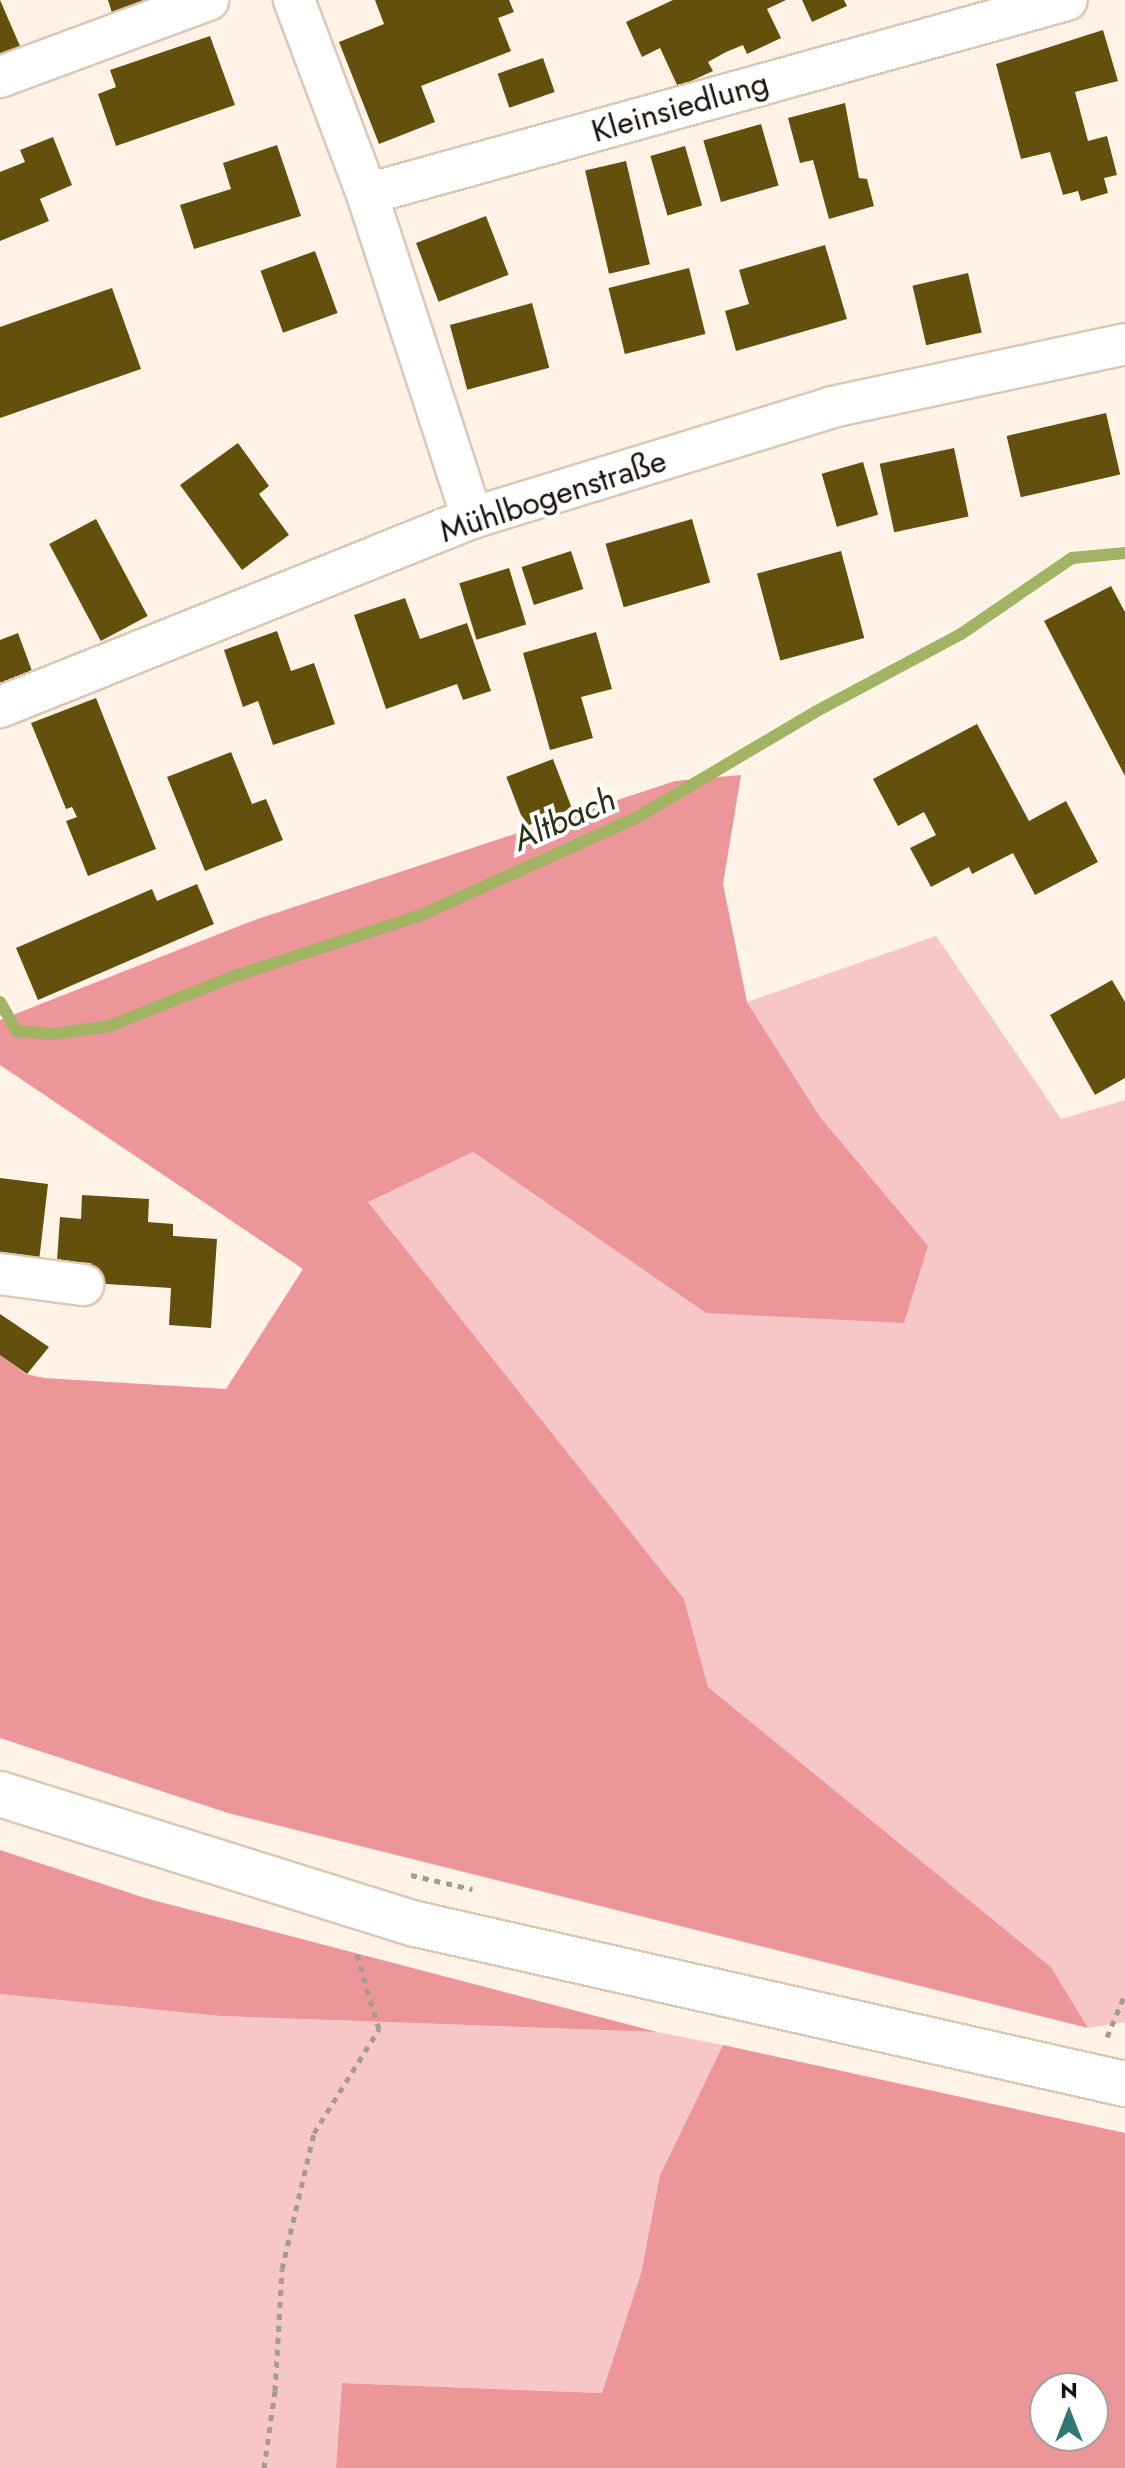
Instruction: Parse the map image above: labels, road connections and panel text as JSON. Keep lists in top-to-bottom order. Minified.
{"streets":{"street":["Kleinsiedlung","Mühlbogenstraße"]},"water":["Altbach"],"north":"top"}
